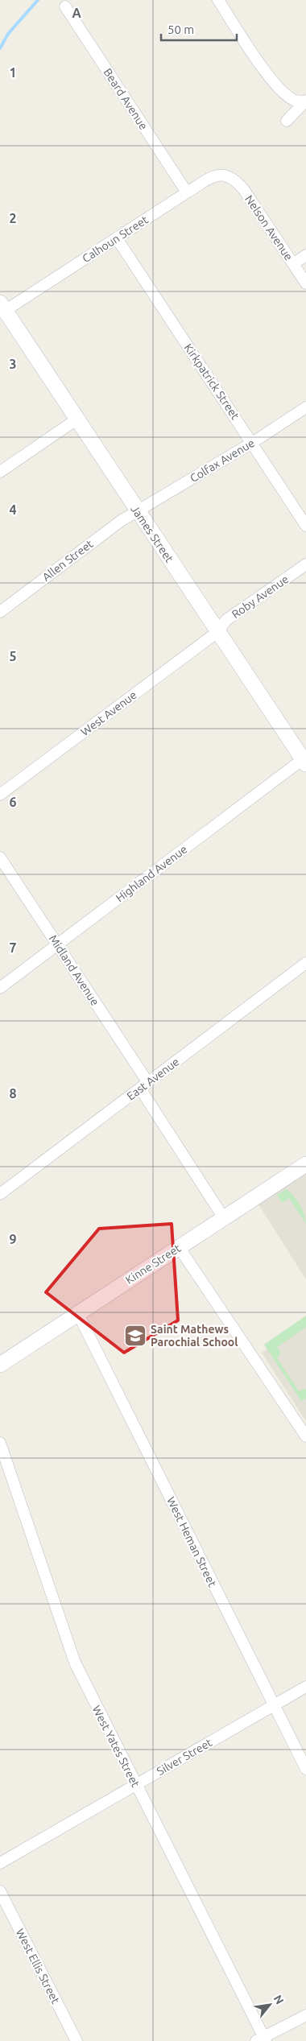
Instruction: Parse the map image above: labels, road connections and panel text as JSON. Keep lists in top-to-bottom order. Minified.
{"streets":{"street":["Beard Avenue","Nelson Avenue","Calhoun Street","Kirkpatrick Street","Colfax Avenue","James Street","Allen Street","Roby Avenue","West Avenue","Highland Avenue","Midland Avenue","East Avenue","Kinne Street","West Heman Street","West Yates Street","Silver Street","West Ellis Street"]},"crossings":[["Beard Avenue","Calhoun Street"],["Nelson Avenue","Calhoun Street"],["Calhoun Street","Kirkpatrick Street"],["Calhoun Street","James Street"],["Kirkpatrick Street","Colfax Avenue"],["Colfax Avenue","James Street"],["Colfax Avenue","Allen Street"],["James Street","Allen Street"],["James Street","Roby Avenue"],["James Street","West Avenue"],["James Street","Highland Avenue"],["Roby Avenue","West Avenue"],["Highland Avenue","Midland Avenue"],["Midland Avenue","East Avenue"],["Midland Avenue","Kinne Street"],["Kinne Street","West Heman Street"],["West Heman Street","Silver Street"],["West Yates Street","Silver Street"]],"places":{"school or university":["Saint Mathews Parochial School"]},"scale_bar":"50 m","north":"top right","grid":{"columns":["A"],"rows":["1","2","3","4","5","6","7","8","9"]}}
